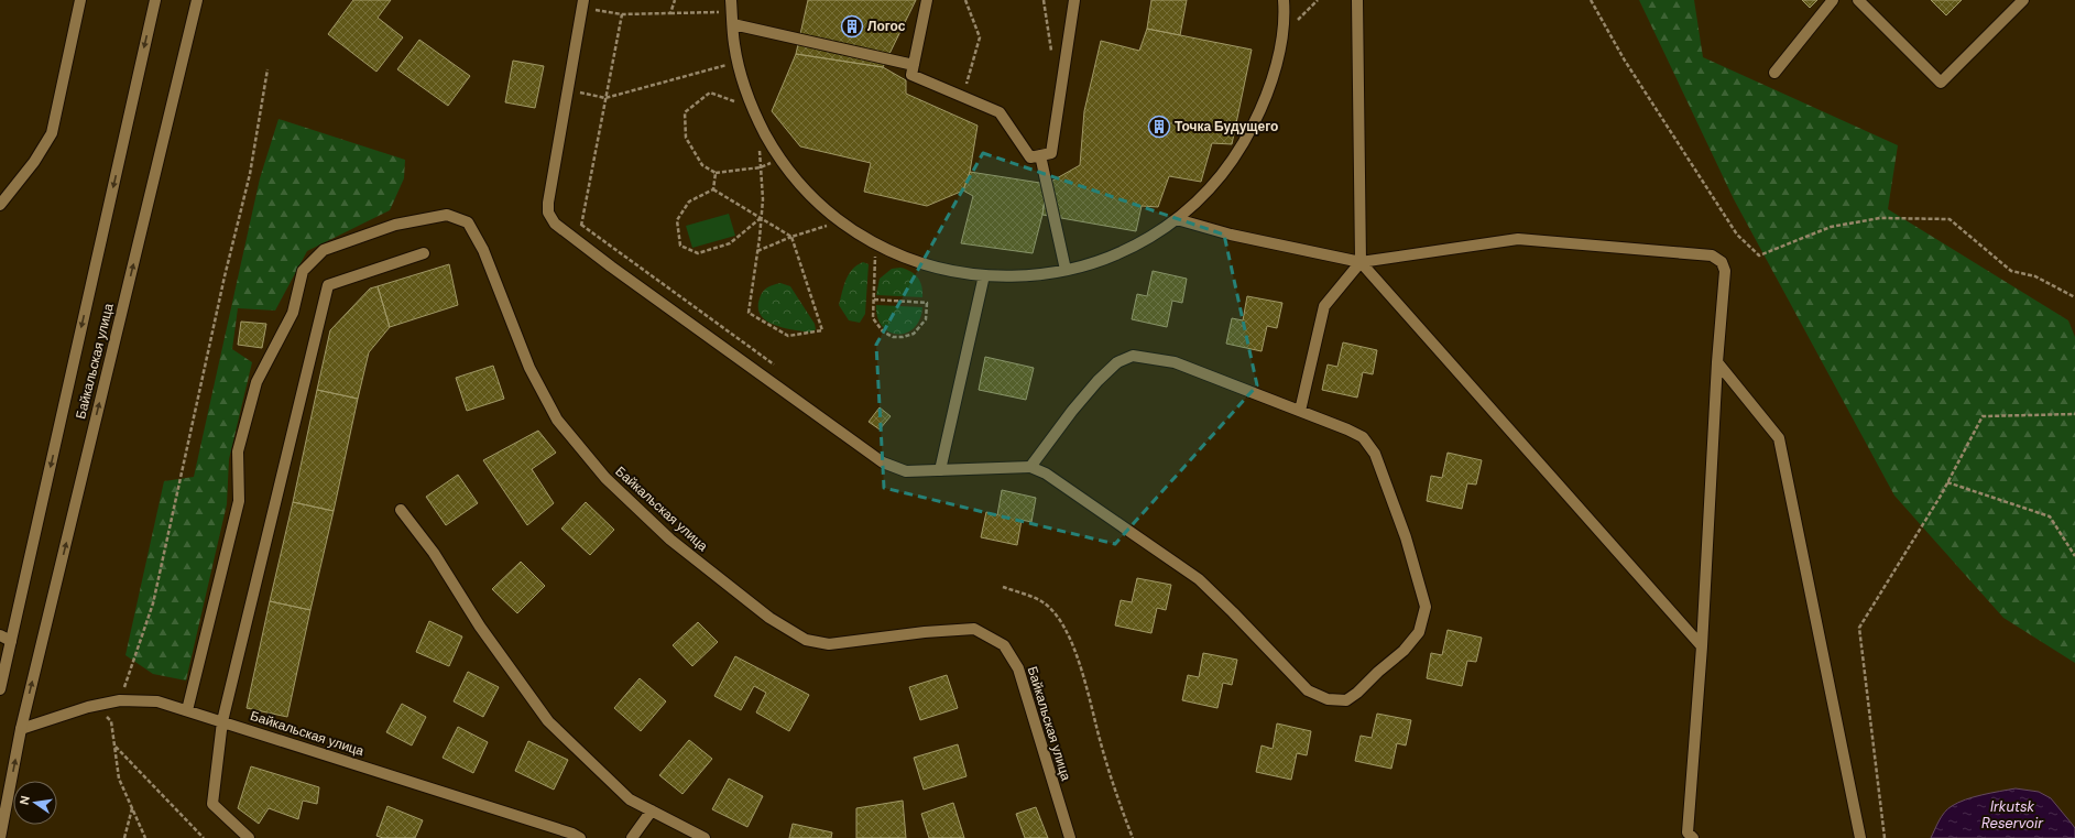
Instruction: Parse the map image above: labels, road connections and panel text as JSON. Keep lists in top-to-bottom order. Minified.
{"streets":{"main road":["Байкальская улица"]},"water":["Irkutsk Reservoir"],"places":{"building":["Логос","Точка Будущего"]},"north":"left"}
